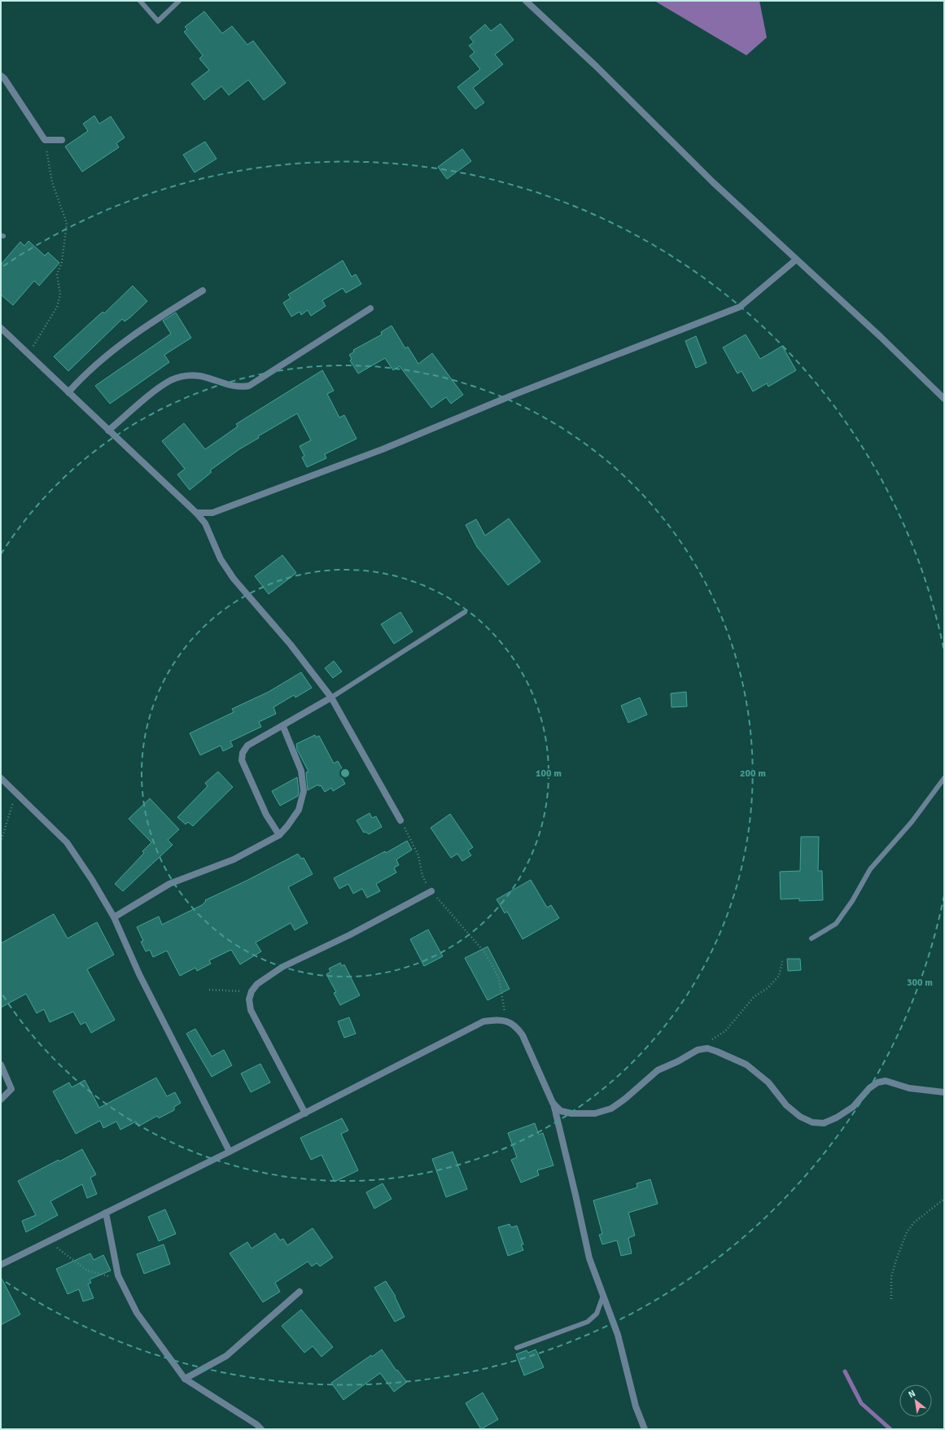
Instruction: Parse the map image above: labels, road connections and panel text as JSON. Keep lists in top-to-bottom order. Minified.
{"north":"top left","rings":["100 m","200 m","300 m"]}
